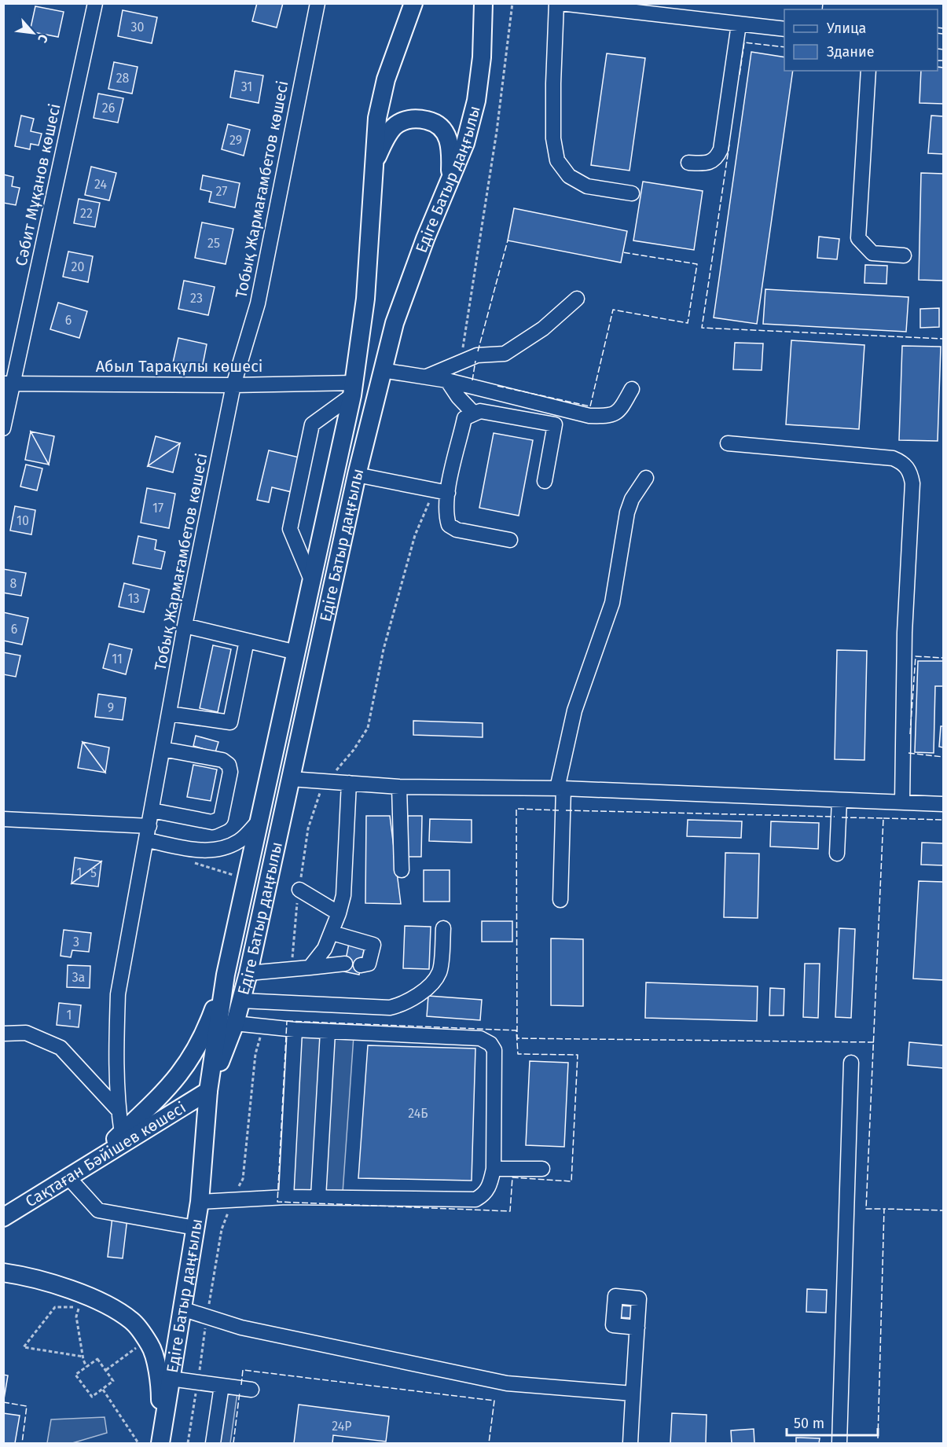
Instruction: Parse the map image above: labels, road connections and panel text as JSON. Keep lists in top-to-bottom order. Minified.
{"streets":{"main road":["Едіге Батыр даңғылы","Сақтаған Бәйішев көшесі"],"street":["Сәбит Мұқанов көшесі","Тобық Жармағамбетов көшесі","Абыл Тарақұлы көшесі"]},"crossings":[["Едіге Батыр даңғылы","Абыл Тарақұлы көшесі"],["Едіге Батыр даңғылы","Сақтаған Бәйішев көшесі"],["Сәбит Мұқанов көшесі","Абыл Тарақұлы көшесі"],["Тобық Жармағамбетов көшесі","Абыл Тарақұлы көшесі"]],"house_numbers":["30","28","31","26","29","24","27","22","25","20","23","6","17","10","8","13","6","11","9","1","5","3","3а","1","24Б","24Р"],"legend":["Улица","Здание"],"scale_bar":"50 m","north":"bottom right"}
